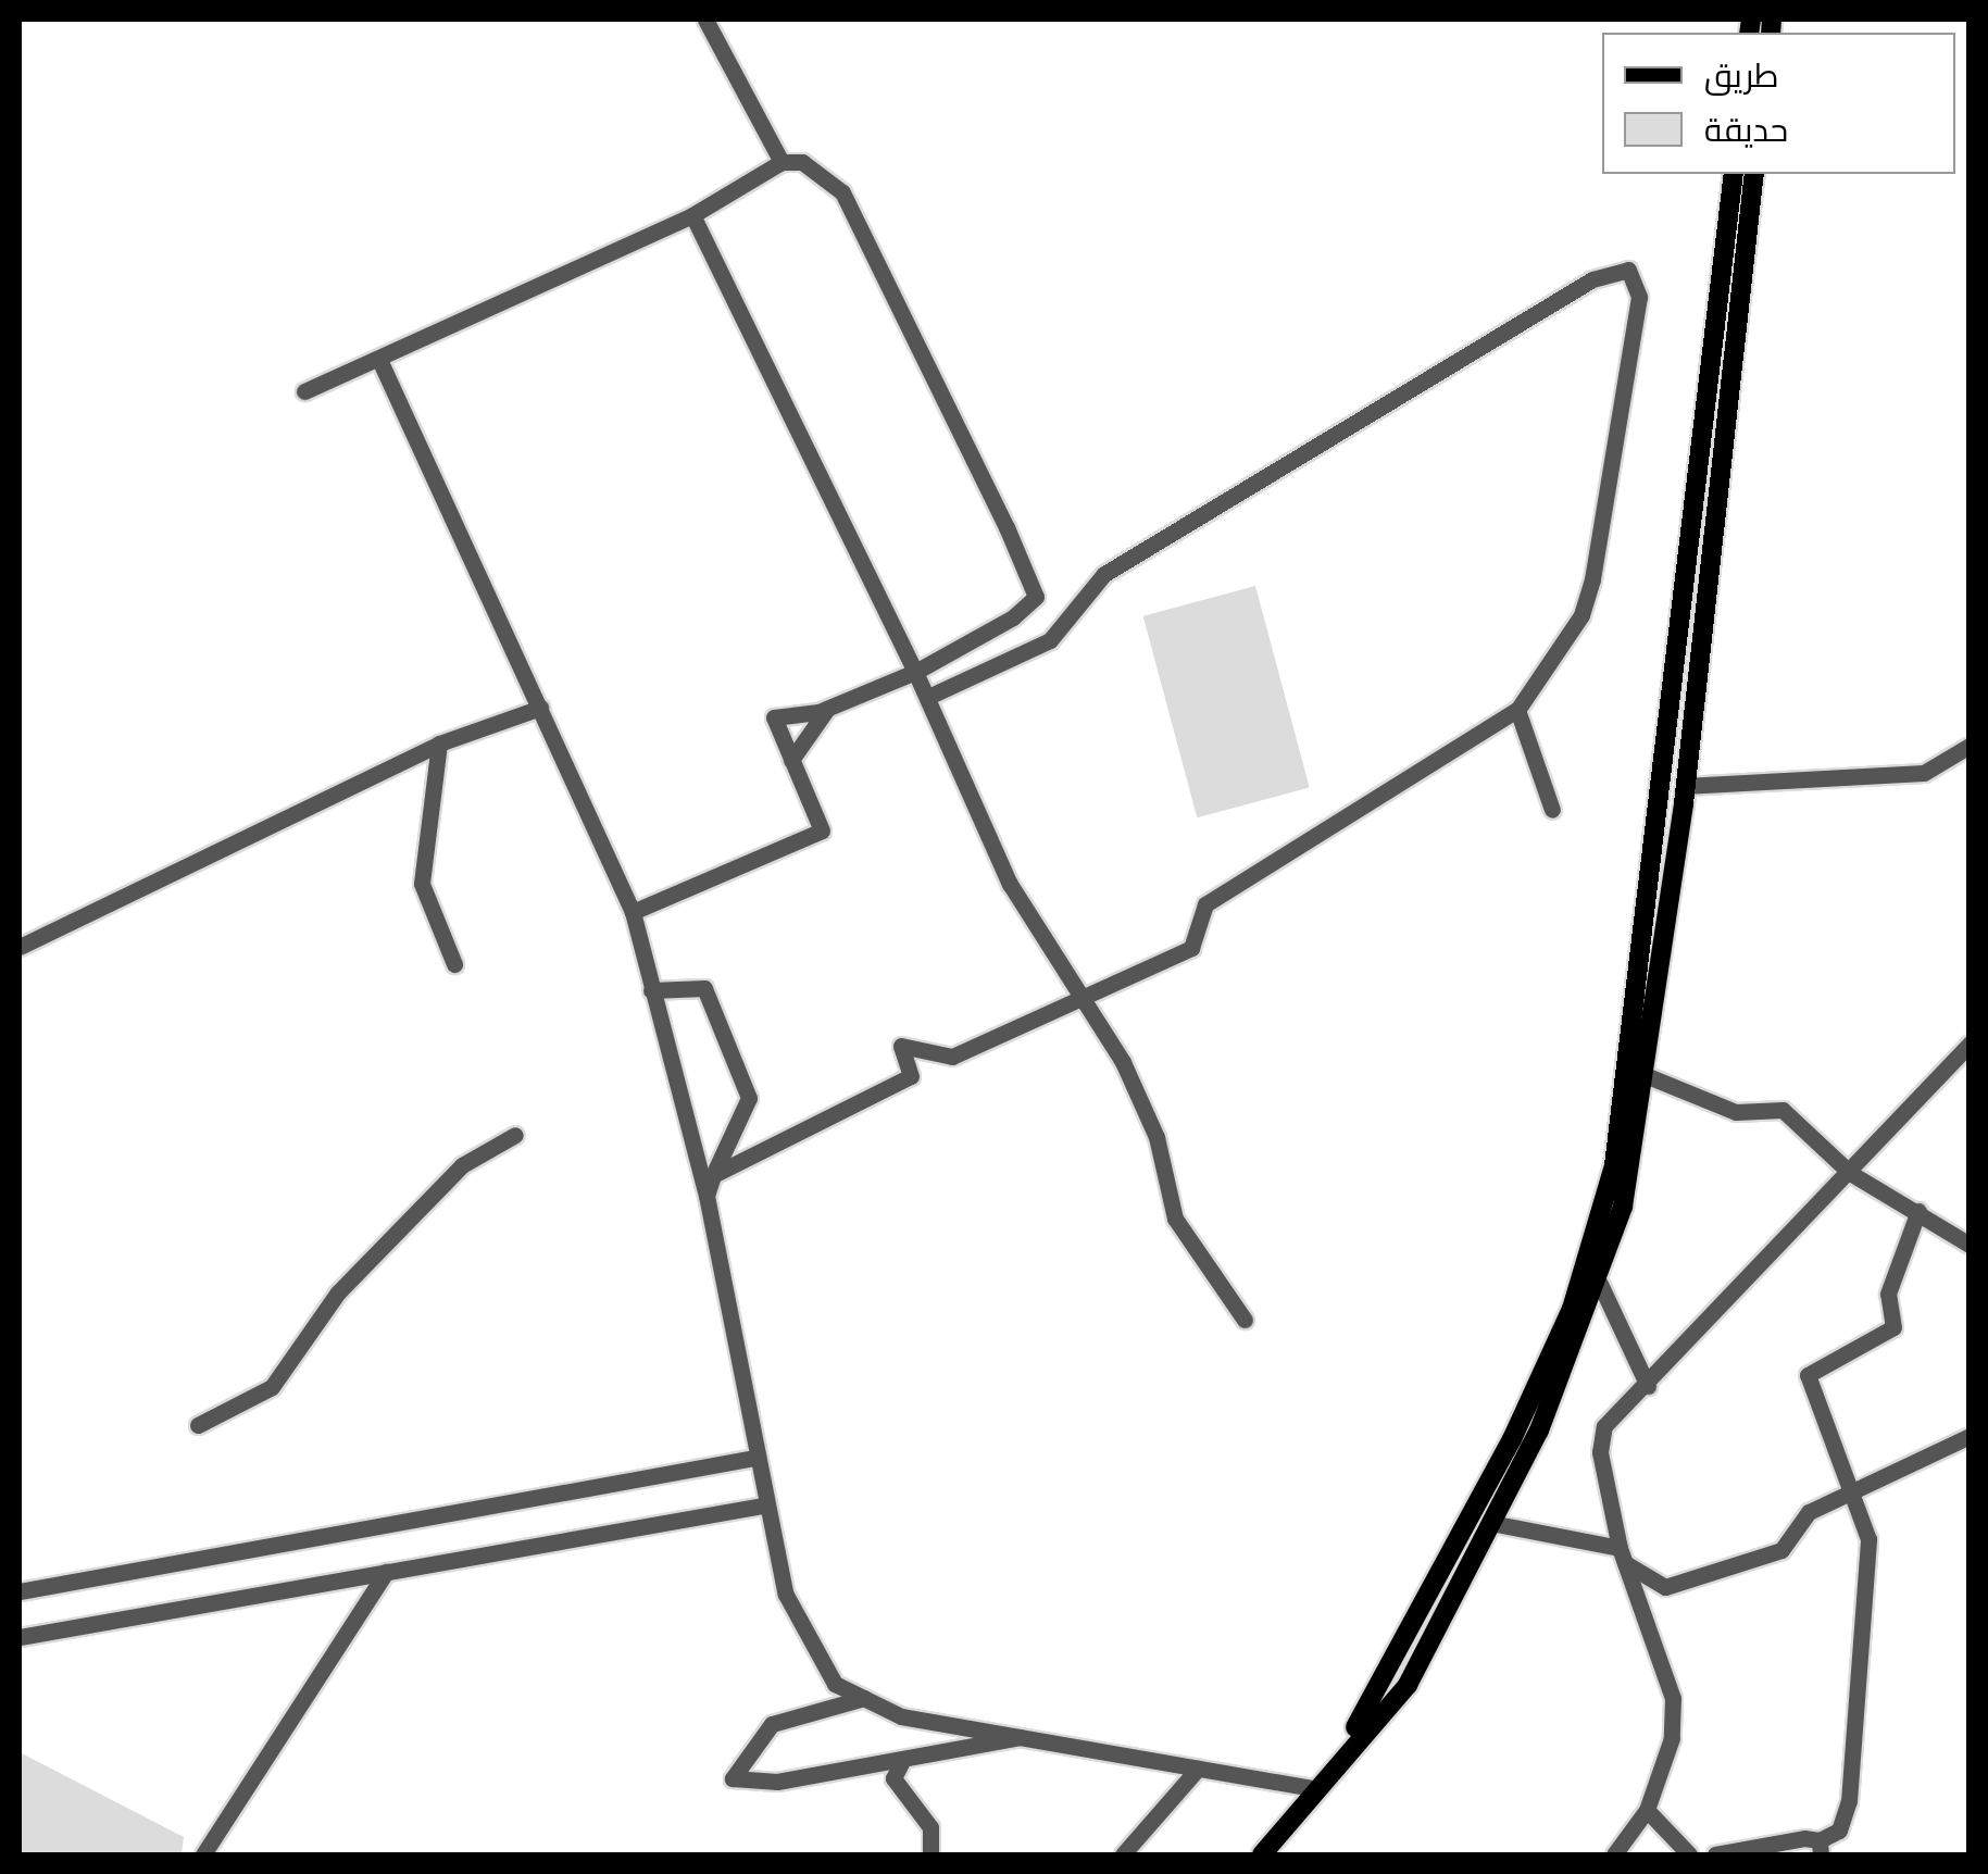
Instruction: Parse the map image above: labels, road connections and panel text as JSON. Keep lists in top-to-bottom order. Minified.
{"legend":["طريق","حديقة"]}
